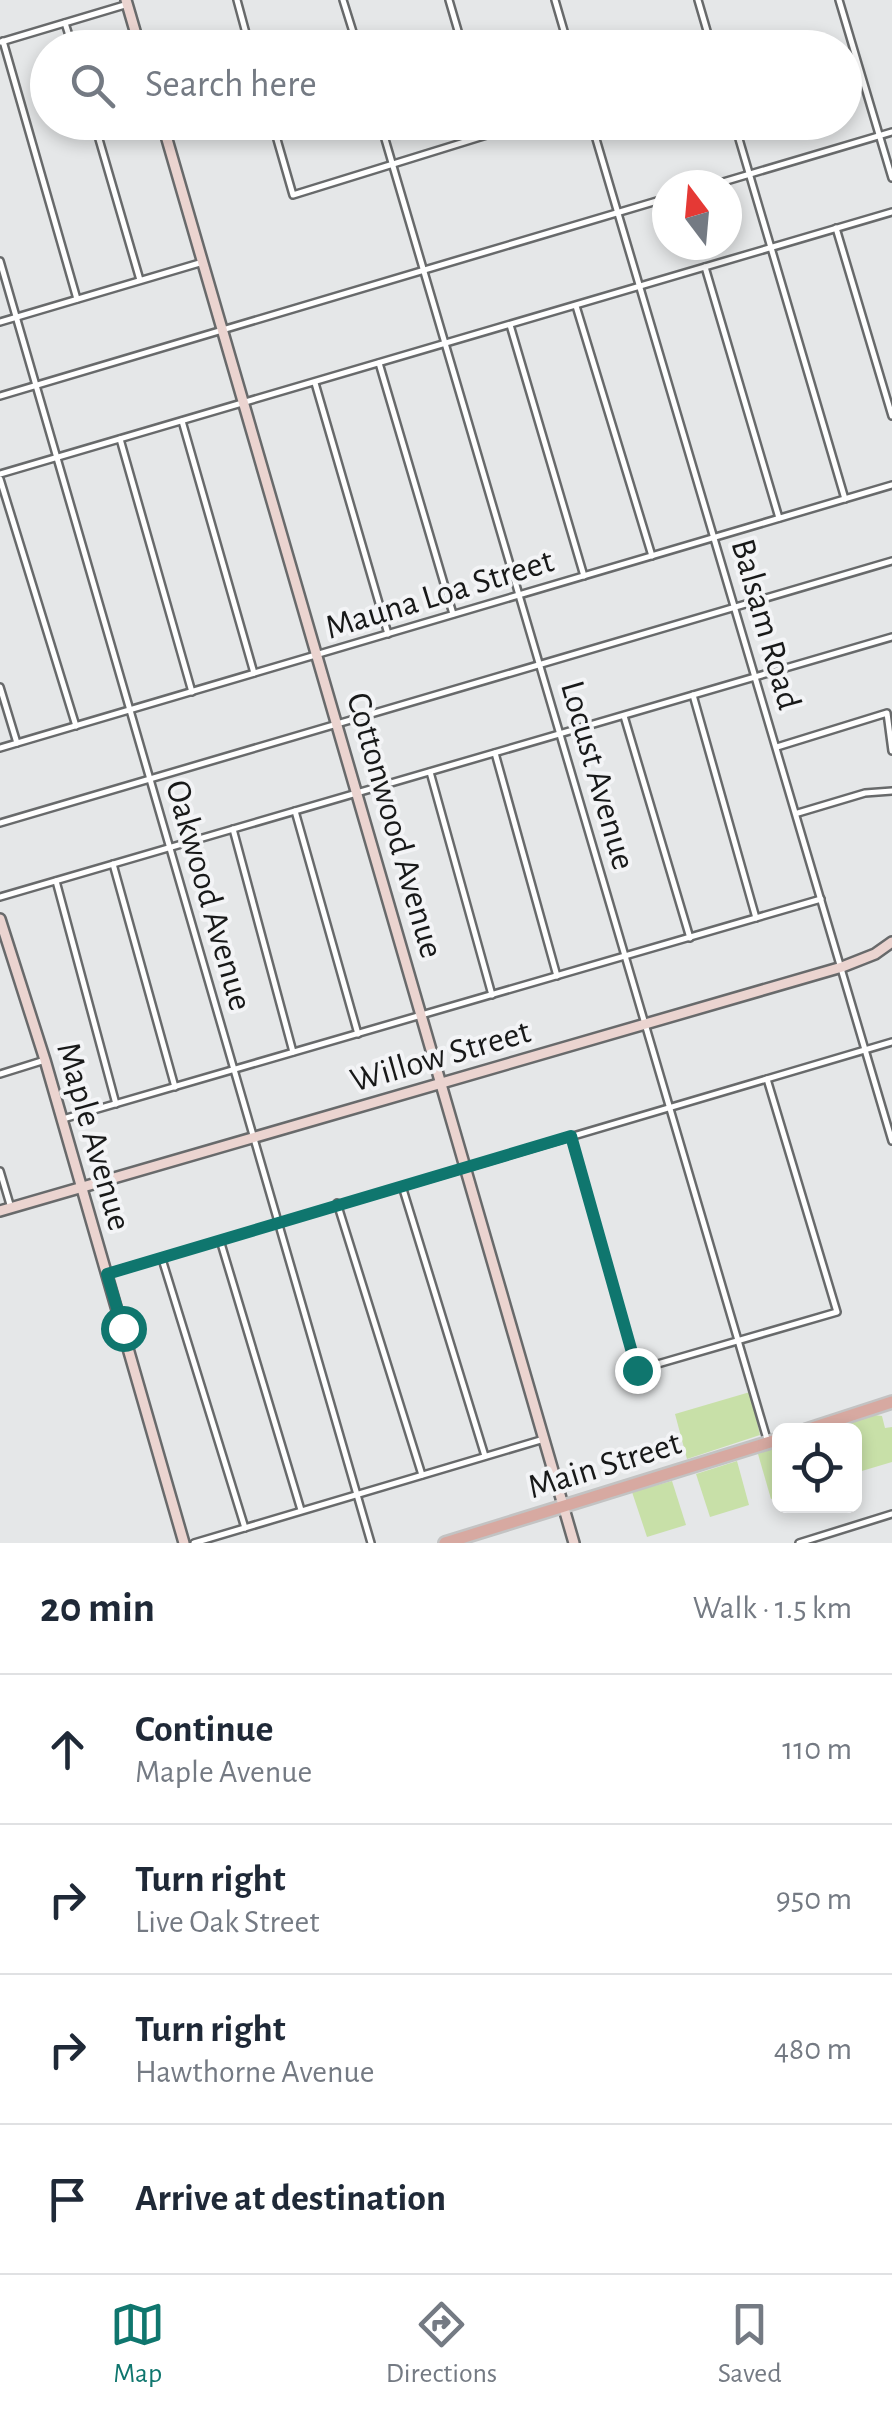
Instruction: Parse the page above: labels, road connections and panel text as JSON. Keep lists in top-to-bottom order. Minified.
{"streets":{"main road":["Main Street"],"street":["Mauna Loa Street","Balsam Road","Locust Avenue","Cottonwood Avenue","Oakwood Avenue","Willow Street","Maple Avenue"]},"crossings":[["Mauna Loa Street","Balsam Road"],["Mauna Loa Street","Locust Avenue"],["Mauna Loa Street","Cottonwood Avenue"],["Mauna Loa Street","Oakwood Avenue"],["Balsam Road","Willow Street"],["Locust Avenue","Willow Street"],["Cottonwood Avenue","Willow Street"],["Cottonwood Avenue","Main Street"],["Oakwood Avenue","Willow Street"],["Willow Street","Maple Avenue"]],"north":"top","page":{"search":"Search here","heading":["20 min","Walk · 1.5 km"],"list":[["Continue","Maple Avenue","110 m"],["Turn right","Live Oak Street","950 m"],["Turn right","Hawthorne Avenue","480 m"],"Arrive at destination"],"nav":["Map","Directions","Saved"]}}
